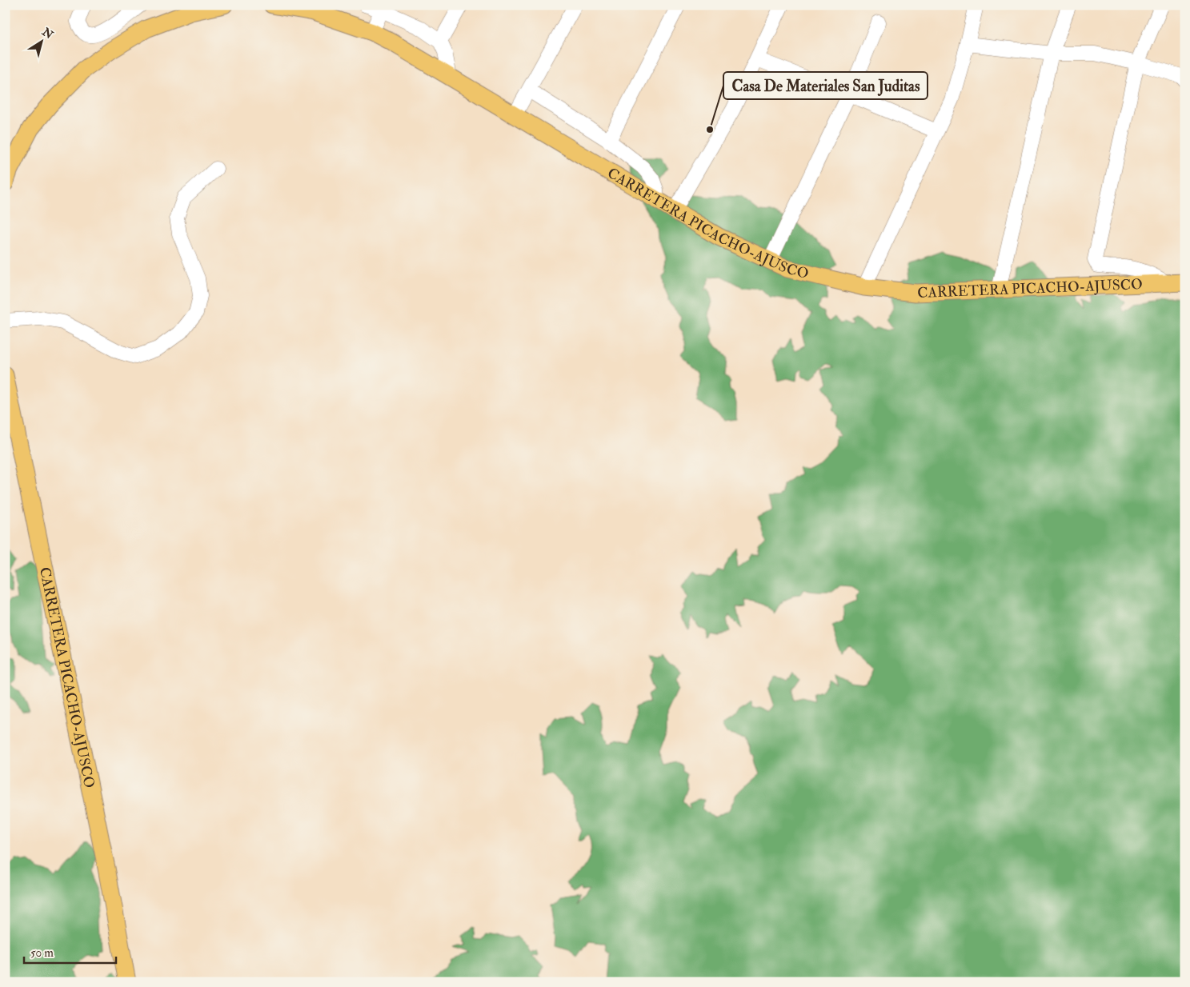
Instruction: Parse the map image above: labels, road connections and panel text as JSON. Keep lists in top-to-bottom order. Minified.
{"streets":{"main road":["CARRETERA PICACHO-AJUSCO"]},"places":["Casa De Materiales San Juditas"],"scale_bar":"50 m","north":"top right"}
